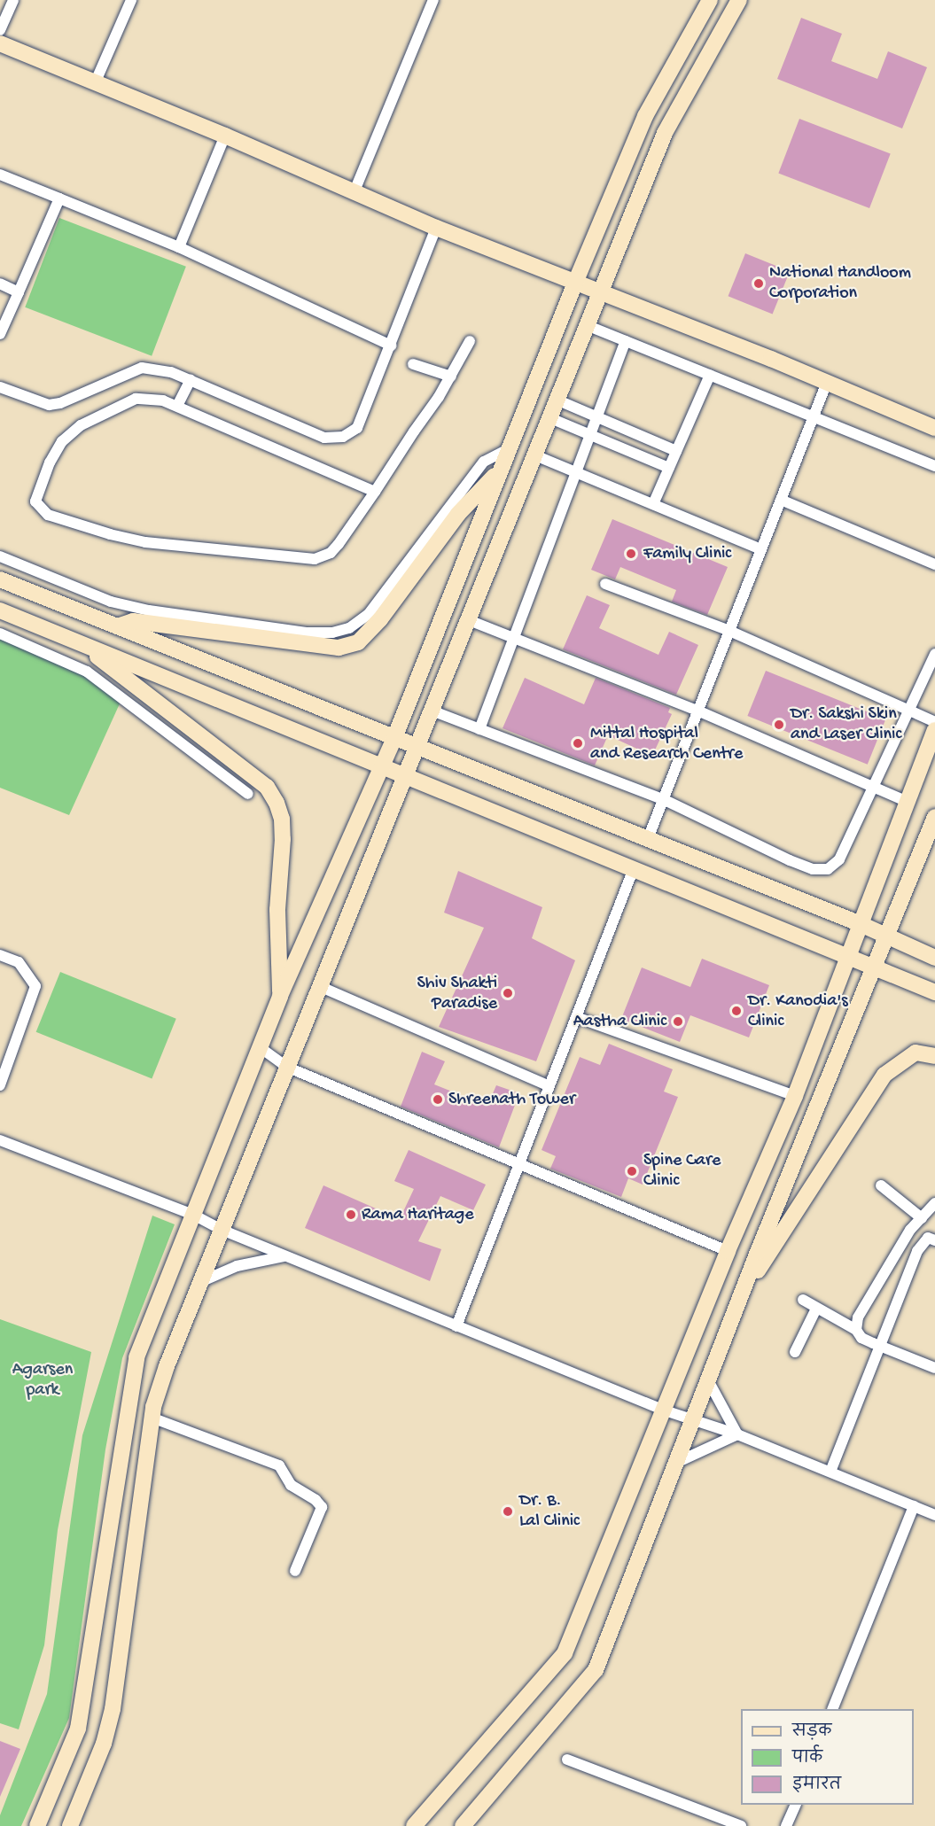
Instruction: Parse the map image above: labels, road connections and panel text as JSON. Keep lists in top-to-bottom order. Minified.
{"parks":["Agarsen park"],"places":["National Handloom Corporation","Family Clinic","Dr. Sakshi Skin and Laser Clinic","Mittal Hospital and Research Centre","Shiv Shakti Paradise","Dr. Kanodia's Clinic","Aastha Clinic","Shreenath Tower","Spine Care Clinic","Rama Haritage","Dr. B. Lal Clinic"],"legend":["सड़क","पार्क","इमारत"]}
